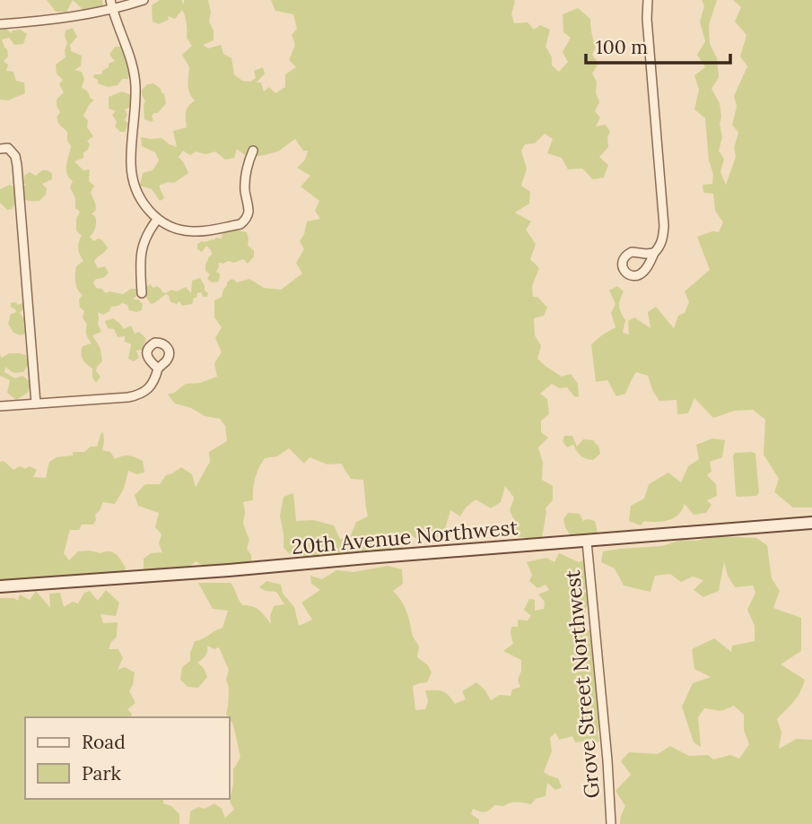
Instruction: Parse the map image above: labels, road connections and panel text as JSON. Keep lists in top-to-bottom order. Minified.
{"streets":{"street":["20th Avenue Northwest","Grove Street Northwest"]},"crossings":[["20th Avenue Northwest","Grove Street Northwest"]],"legend":["Road","Park"],"scale_bar":"100 m"}
